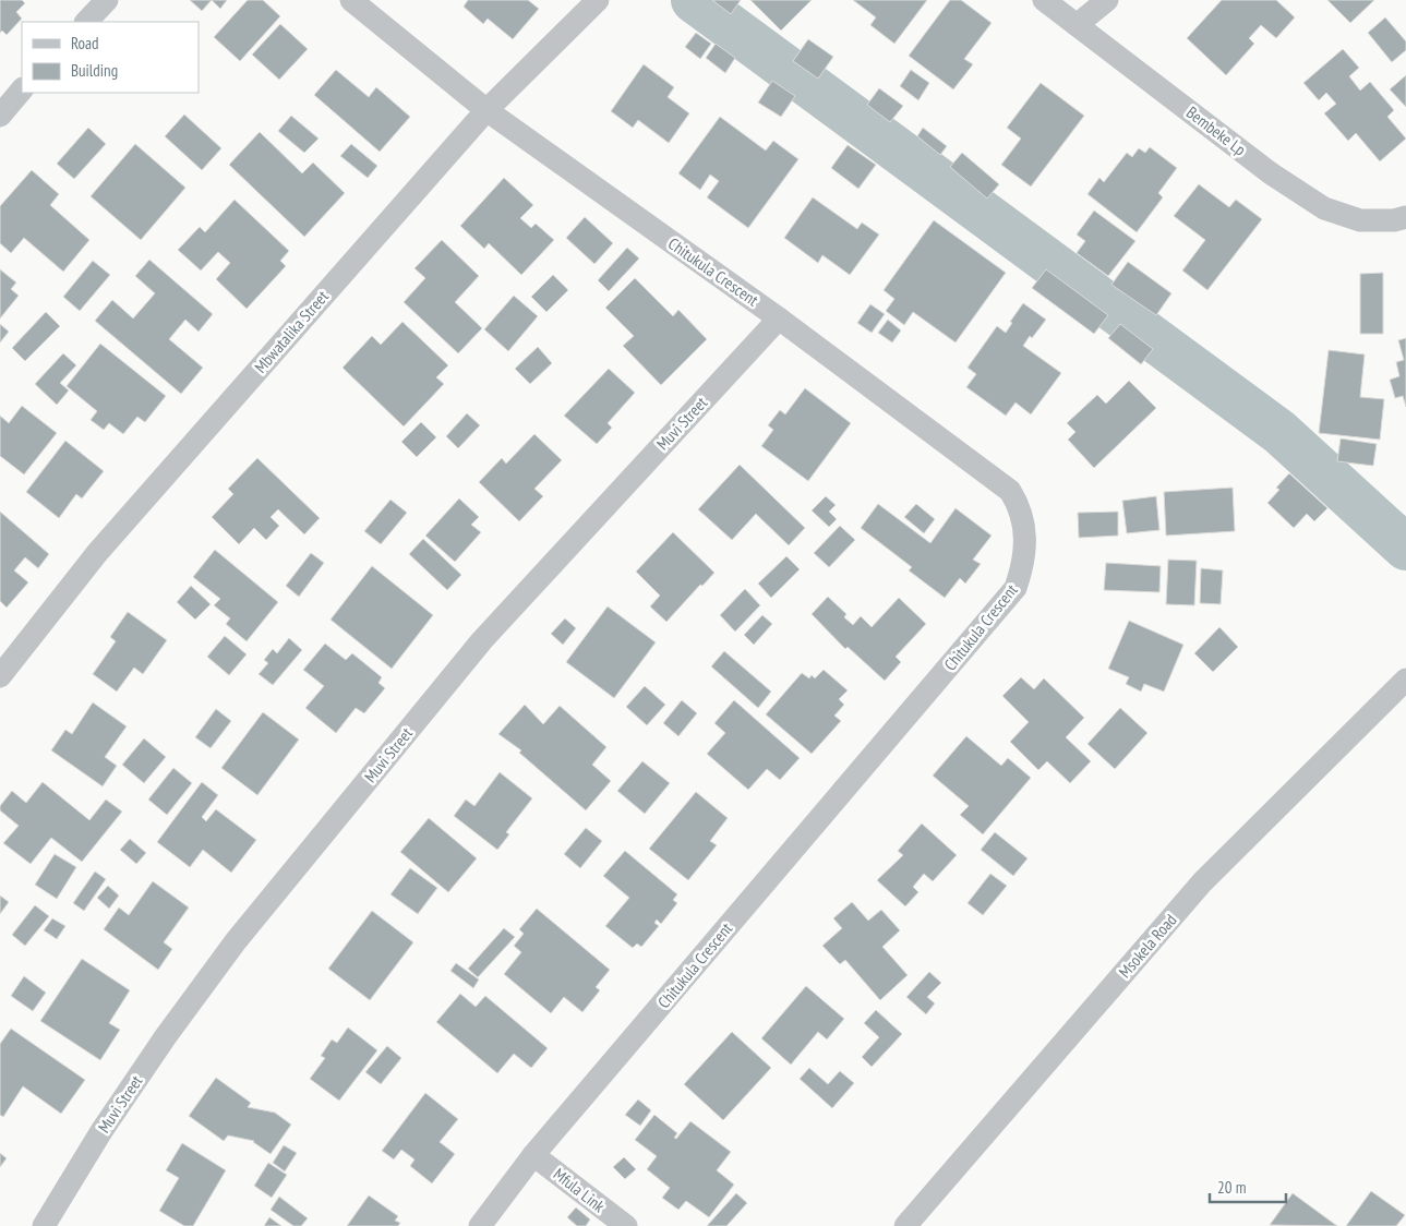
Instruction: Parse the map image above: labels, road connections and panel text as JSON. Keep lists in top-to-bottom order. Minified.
{"streets":{"street":["Bembeke Lp","Chitukula Crescent","Mbwatalika Street","Muvi Street","Msokela Road","Mfula Link"]},"crossings":[["Chitukula Crescent","Mbwatalika Street"],["Chitukula Crescent","Muvi Street"],["Chitukula Crescent","Mfula Link"]],"legend":["Road","Building"],"scale_bar":"20 m"}
